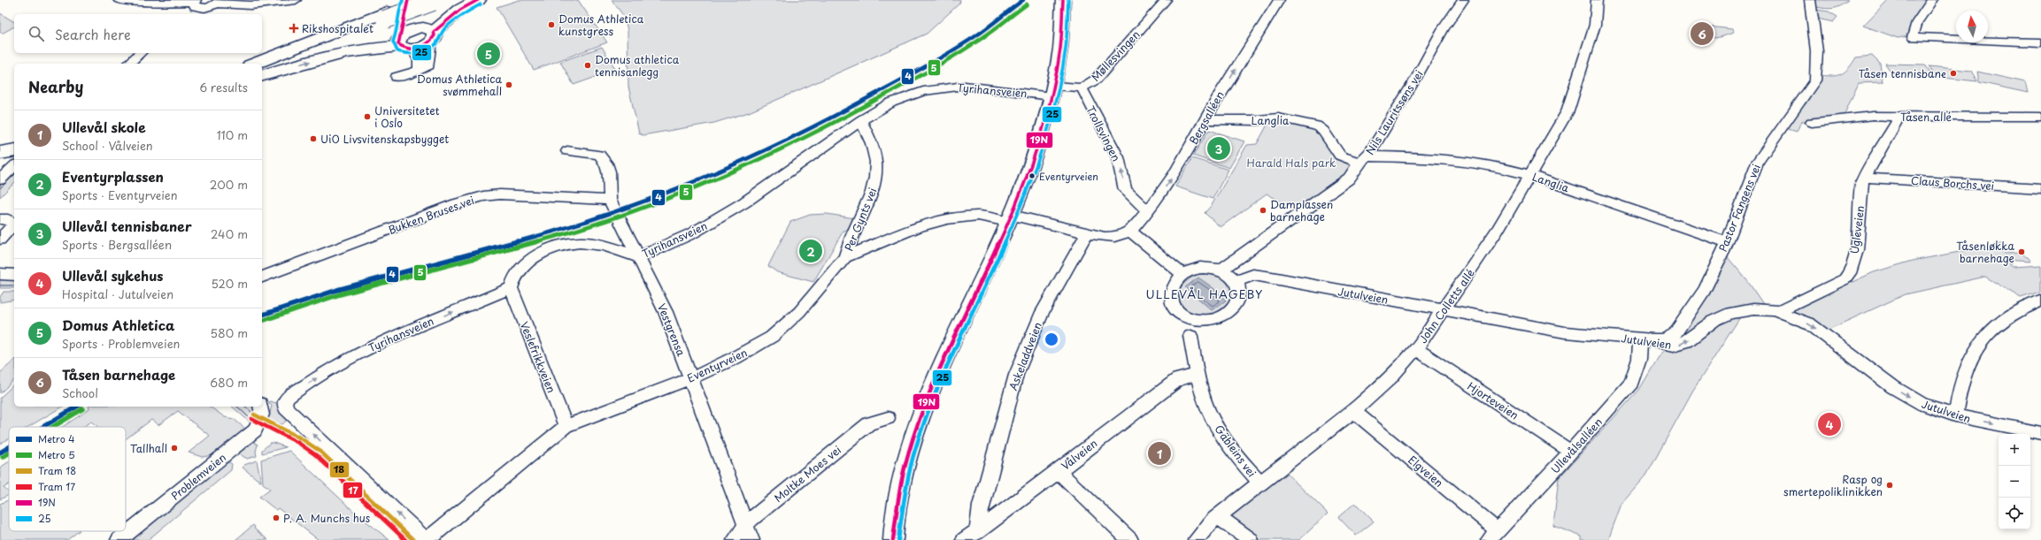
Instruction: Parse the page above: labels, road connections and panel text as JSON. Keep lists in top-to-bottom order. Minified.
{"streets":{"street":["Møllesvingen","Tyrihansveien","Nils Lauritssøns vei","Tåsen allé","Bergsalléen","Langlia","Trollsvingen","Claus Borchs vei","Pastor Fangens vei","Bukken Bruses vei","Per Gynts vei","Ugleveien","Jutulveien","John Colletts allé","Vestgrensa","Askeladdveien","Veslefrikkveien","Eventyrveien","Hjorteveien","Ullevålsalléen","Gäbleins vei","Vålveien","Elgveien","Moltke Moes vei","Problemveien"]},"crossings":[["Møllesvingen","Tyrihansveien"],["Møllesvingen","Trollsvingen"],["Tyrihansveien","Per Gynts vei"],["Tyrihansveien","Vestgrensa"],["Tyrihansveien","Veslefrikkveien"],["Tyrihansveien","Eventyrveien"],["Nils Lauritssøns vei","Langlia"],["Nils Lauritssøns vei","Jutulveien"],["Tåsen allé","Ugleveien"],["Bergsalléen","Langlia"],["Bergsalléen","Trollsvingen"],["Bergsalléen","Eventyrveien"],["Langlia","Pastor Fangens vei"],["Langlia","John Colletts allé"],["Claus Borchs vei","Ugleveien"],["Pastor Fangens vei","Jutulveien"],["Pastor Fangens vei","Ullevålsalléen"],["Bukken Bruses vei","Vestgrensa"],["Per Gynts vei","Eventyrveien"],["Ugleveien","Jutulveien"],["Jutulveien","John Colletts allé"],["Jutulveien","Ullevålsalléen"],["John Colletts allé","Hjorteveien"],["John Colletts allé","Gäbleins vei"],["John Colletts allé","Elgveien"],["Vestgrensa","Eventyrveien"],["Vestgrensa","Moltke Moes vei"],["Askeladdveien","Eventyrveien"],["Askeladdveien","Vålveien"],["Veslefrikkveien","Eventyrveien"],["Hjorteveien","Ullevålsalléen"],["Ullevålsalléen","Elgveien"],["Gäbleins vei","Vålveien"]],"one_way":["Bergsalléen","Trollsvingen","Jutulveien"],"districts":["ULLEVÅL HAGEBY"],"parks":["Harald Hals park"],"places":{"other":["Domus Athletica kunstgress","Domus athletica tennisanlegg","Tåsen tennisbane","Domus Athletica svømmehall","Universitetet i Oslo","UiO Livsvitenskapsbygget","Eventyrveien","Damplassen barnehage","Tåsenløkka barnehage","Tallhall","Rasp og smertepoliklinikken","P. A. Munchs hus"],"health":["Rikshospitalet"]},"lines":["metro line 4","transit line 19N","transit line 25","metro line 5","tram line 18","tram line 17"],"legend":["Metro 4","Metro 5","Tram 18","Tram 17","19N","25"],"north":"top","page":{"search":"Search here","pins":["6","5","3","2","4","1"],"heading":["Nearby","6 results"],"list":[{"mark":"1","name":"Ullevål skole","note":"School · Vålveien","value":"110 m"},{"mark":"2","name":"Eventyrplassen","note":"Sports · Eventyrveien","value":"200 m"},{"mark":"3","name":"Ullevål tennisbaner","note":"Sports · Bergsalléen","value":"240 m"},{"mark":"4","name":"Ullevål sykehus","note":"Hospital · Jutulveien","value":"520 m"},{"mark":"5","name":"Domus Athletica","note":"Sports · Problemveien","value":"580 m"},{"mark":"6","name":"Tåsen barnehage","note":"School","value":"680 m"}],"map_buttons":["+","−"]}}
